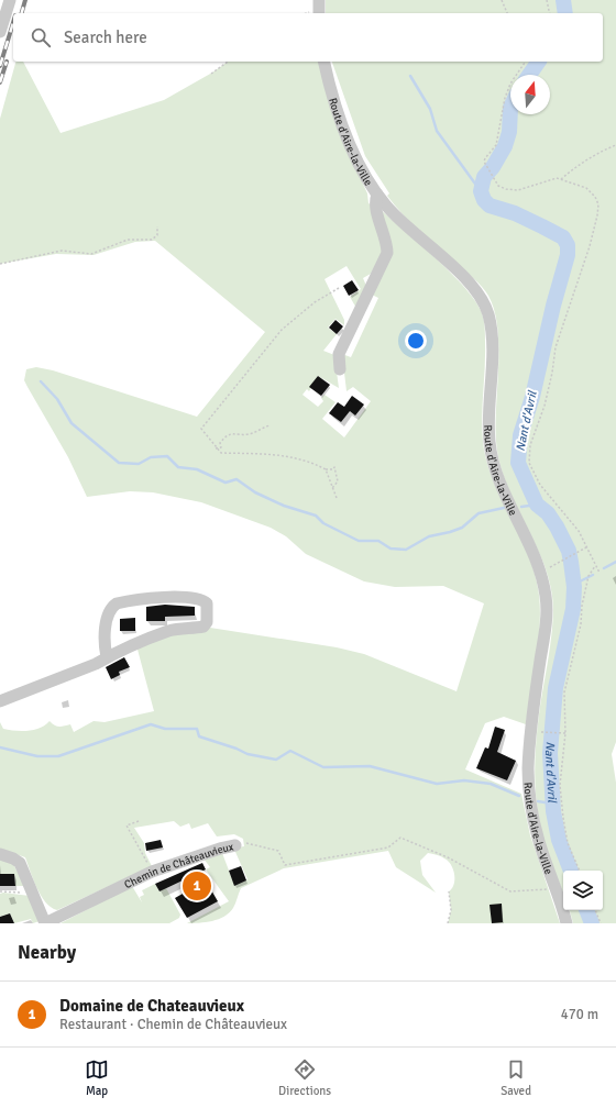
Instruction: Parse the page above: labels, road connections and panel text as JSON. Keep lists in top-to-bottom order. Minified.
{"streets":{"street":["Route d'Aire-la-Ville","Chemin de Châteauvieux"]},"crossings":[["Route d'Aire-la-Ville","Chemin de Châteauvieux"]],"water":["Nant d'Avril"],"north":"top","page":{"search":"Search here","pins":"1","heading":"Nearby","list":[{"mark":"1","name":"Domaine de Chateauvieux","note":"Restaurant · Chemin de Châteauvieux","value":"470 m"}],"nav":["Map","Directions","Saved"]}}
